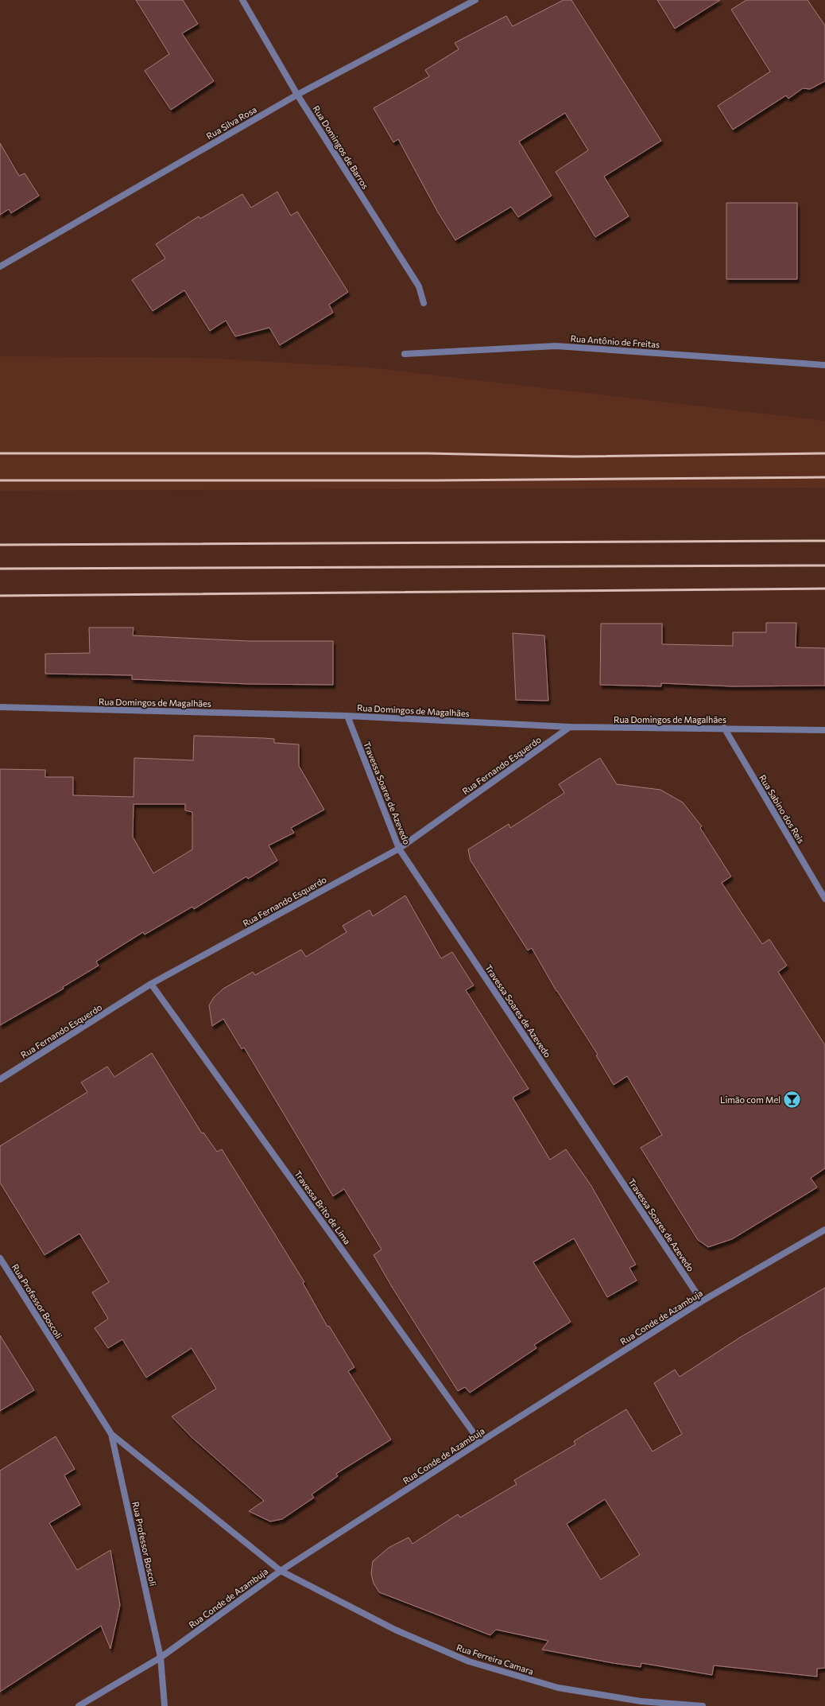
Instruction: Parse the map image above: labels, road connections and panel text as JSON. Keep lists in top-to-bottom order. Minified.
{"streets":{"street":["Rua Silva Rosa","Rua Domingos de Barros","Rua Antônio de Freitas","Rua Domingos de Magalhães","Rua Fernando Esquerdo","Travessa Soares de Azevedo","Rua Sabino dos Reis","Travessa Brito de Lima","Rua Professor Boscoli","Rua Conde de Azambuja","Rua Ferreira Camara"]},"crossings":[["Rua Silva Rosa","Rua Domingos de Barros"],["Rua Domingos de Magalhães","Rua Fernando Esquerdo"],["Rua Domingos de Magalhães","Travessa Soares de Azevedo"],["Rua Domingos de Magalhães","Rua Sabino dos Reis"],["Rua Fernando Esquerdo","Travessa Soares de Azevedo"],["Rua Fernando Esquerdo","Travessa Brito de Lima"],["Travessa Soares de Azevedo","Rua Conde de Azambuja"],["Travessa Brito de Lima","Rua Conde de Azambuja"],["Rua Professor Boscoli","Rua Conde de Azambuja"],["Rua Professor Boscoli","Rua Ferreira Camara"],["Rua Conde de Azambuja","Rua Ferreira Camara"]],"places":{"bar":["Limão com Mel"]}}
